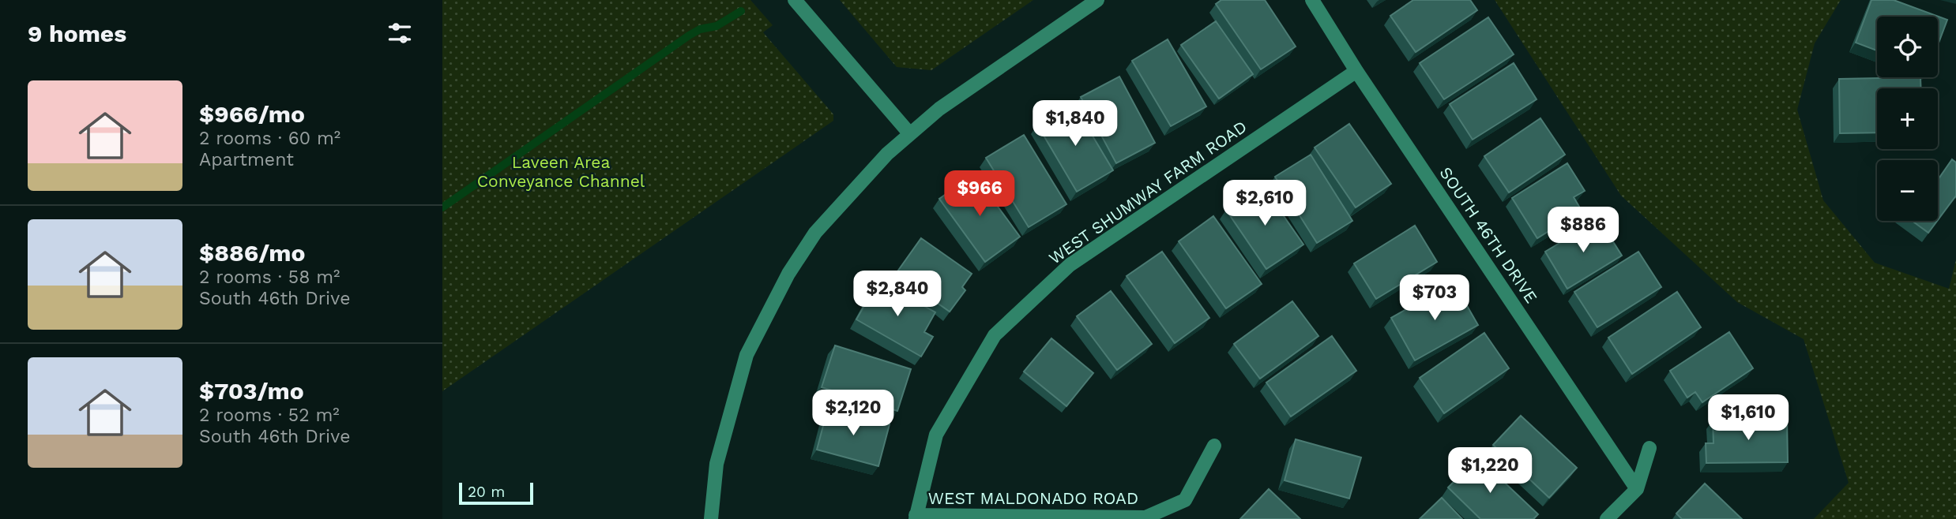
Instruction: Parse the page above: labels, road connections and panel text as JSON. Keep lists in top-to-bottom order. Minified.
{"streets":{"street":["WEST SHUMWAY FARM ROAD","SOUTH 46TH DRIVE","WEST MALDONADO ROAD"]},"crossings":[["WEST SHUMWAY FARM ROAD","SOUTH 46TH DRIVE"],["WEST SHUMWAY FARM ROAD","WEST MALDONADO ROAD"]],"parks":["Laveen Area Conveyance Channel"],"scale_bar":"20 m","page":{"heading":"9 homes","map_buttons":["+","−"],"list":[{"name":"$966/mo","note":"2 rooms · 60 m² · Apartment"},{"name":"$886/mo","note":"2 rooms · 58 m² · South 46th Drive"},{"name":"$703/mo","note":"2 rooms · 52 m² · South 46th Drive"}],"price":["$1,840","$966","$2,610","$886","$2,840","$703","$2,120","$1,610","$1,220"],"scale":"20 m"}}
